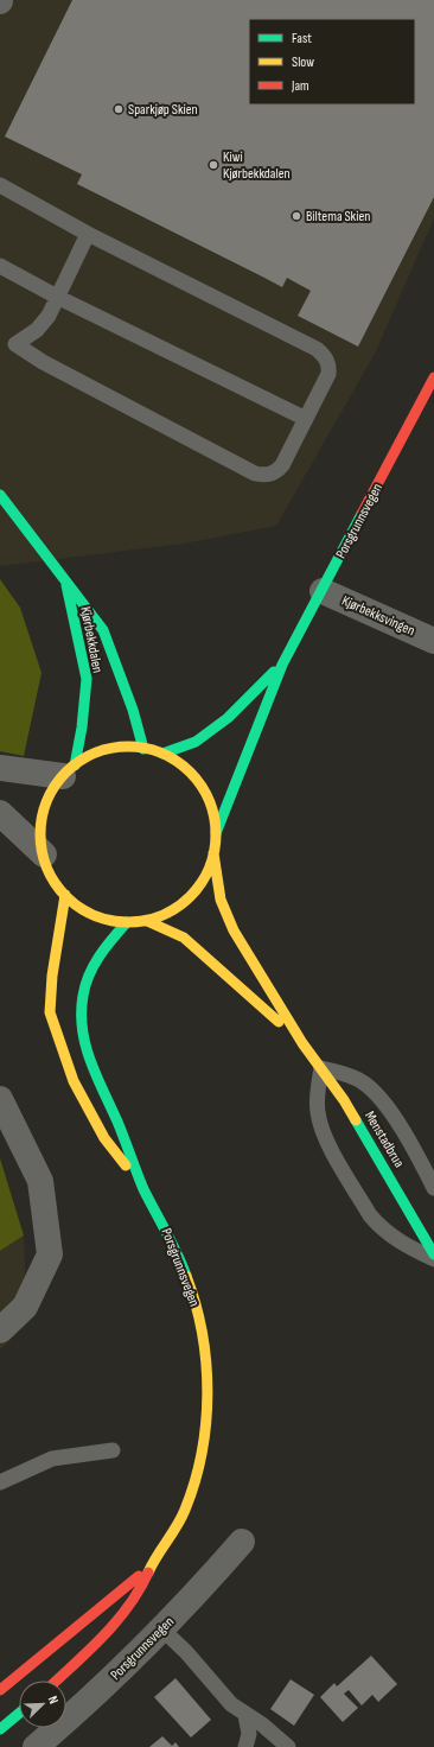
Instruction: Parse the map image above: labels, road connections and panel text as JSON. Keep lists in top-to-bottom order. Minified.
{"streets":{"main road":["Porsgrunnsvegen","Kjørbekkdalen","Menstadbrua"],"street":["Kjørbekksvingen"]},"crossings":[["Porsgrunnsvegen","Kjørbekksvingen"]],"places":["Sparkjøp Skien","Kiwi Kjørbekkdalen","Biltema Skien"],"legend":["Fast","Slow","Jam"],"north":"top right"}
